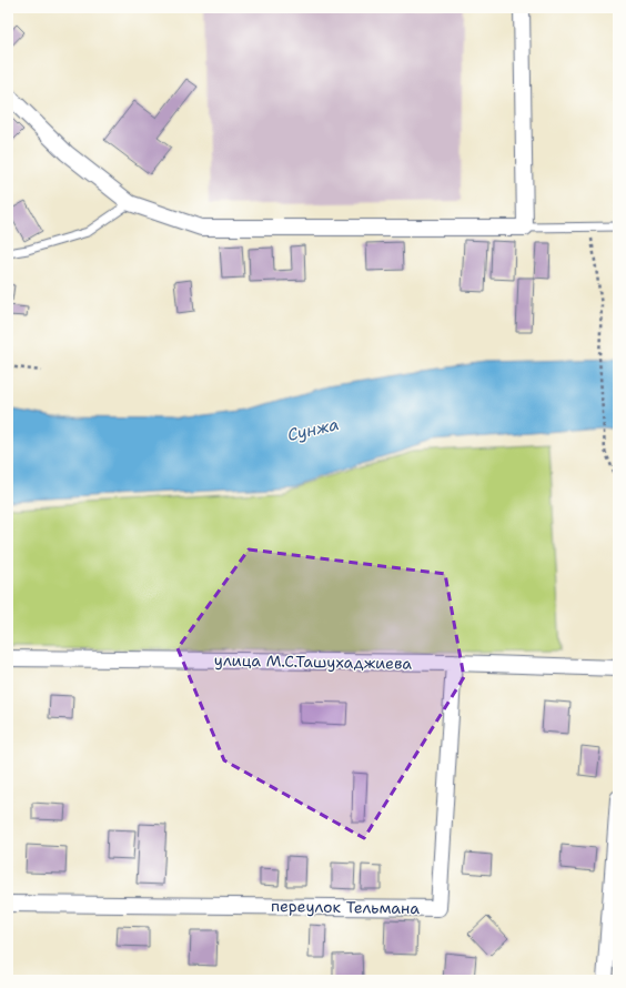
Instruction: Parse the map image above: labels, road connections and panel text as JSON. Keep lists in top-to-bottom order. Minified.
{"streets":{"street":["улица М.С.Ташухаджиева","переулок Тельмана"]},"crossings":[["улица М.С.Ташухаджиева","переулок Тельмана"]],"water":["Сунжа"]}
